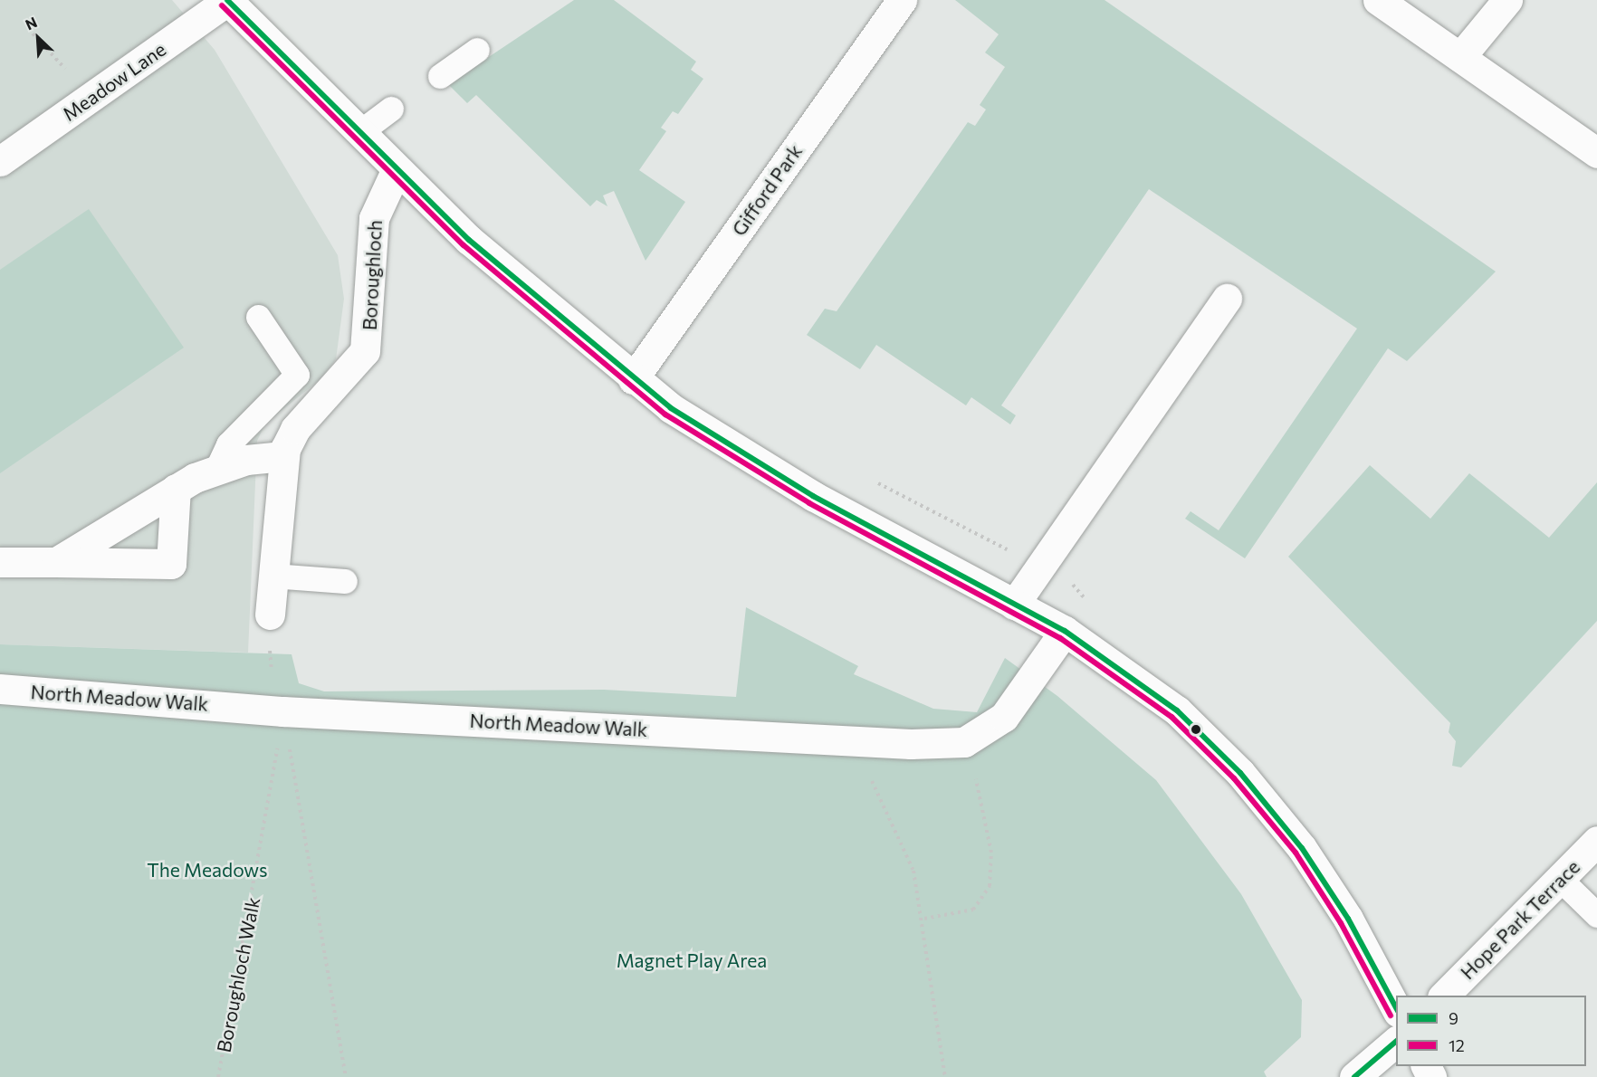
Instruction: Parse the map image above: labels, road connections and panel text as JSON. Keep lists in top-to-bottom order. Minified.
{"streets":{"street":["Meadow Lane","Gifford Park","Boroughloch","North Meadow Walk","Hope Park Terrace"],"path":["Boroughloch Walk"]},"crossings":[["North Meadow Walk","Boroughloch Walk"]],"parks":["The Meadows","Magnet Play Area"],"lines":["transit line 9","transit line 12"],"legend":["9","12"],"north":"top left"}
